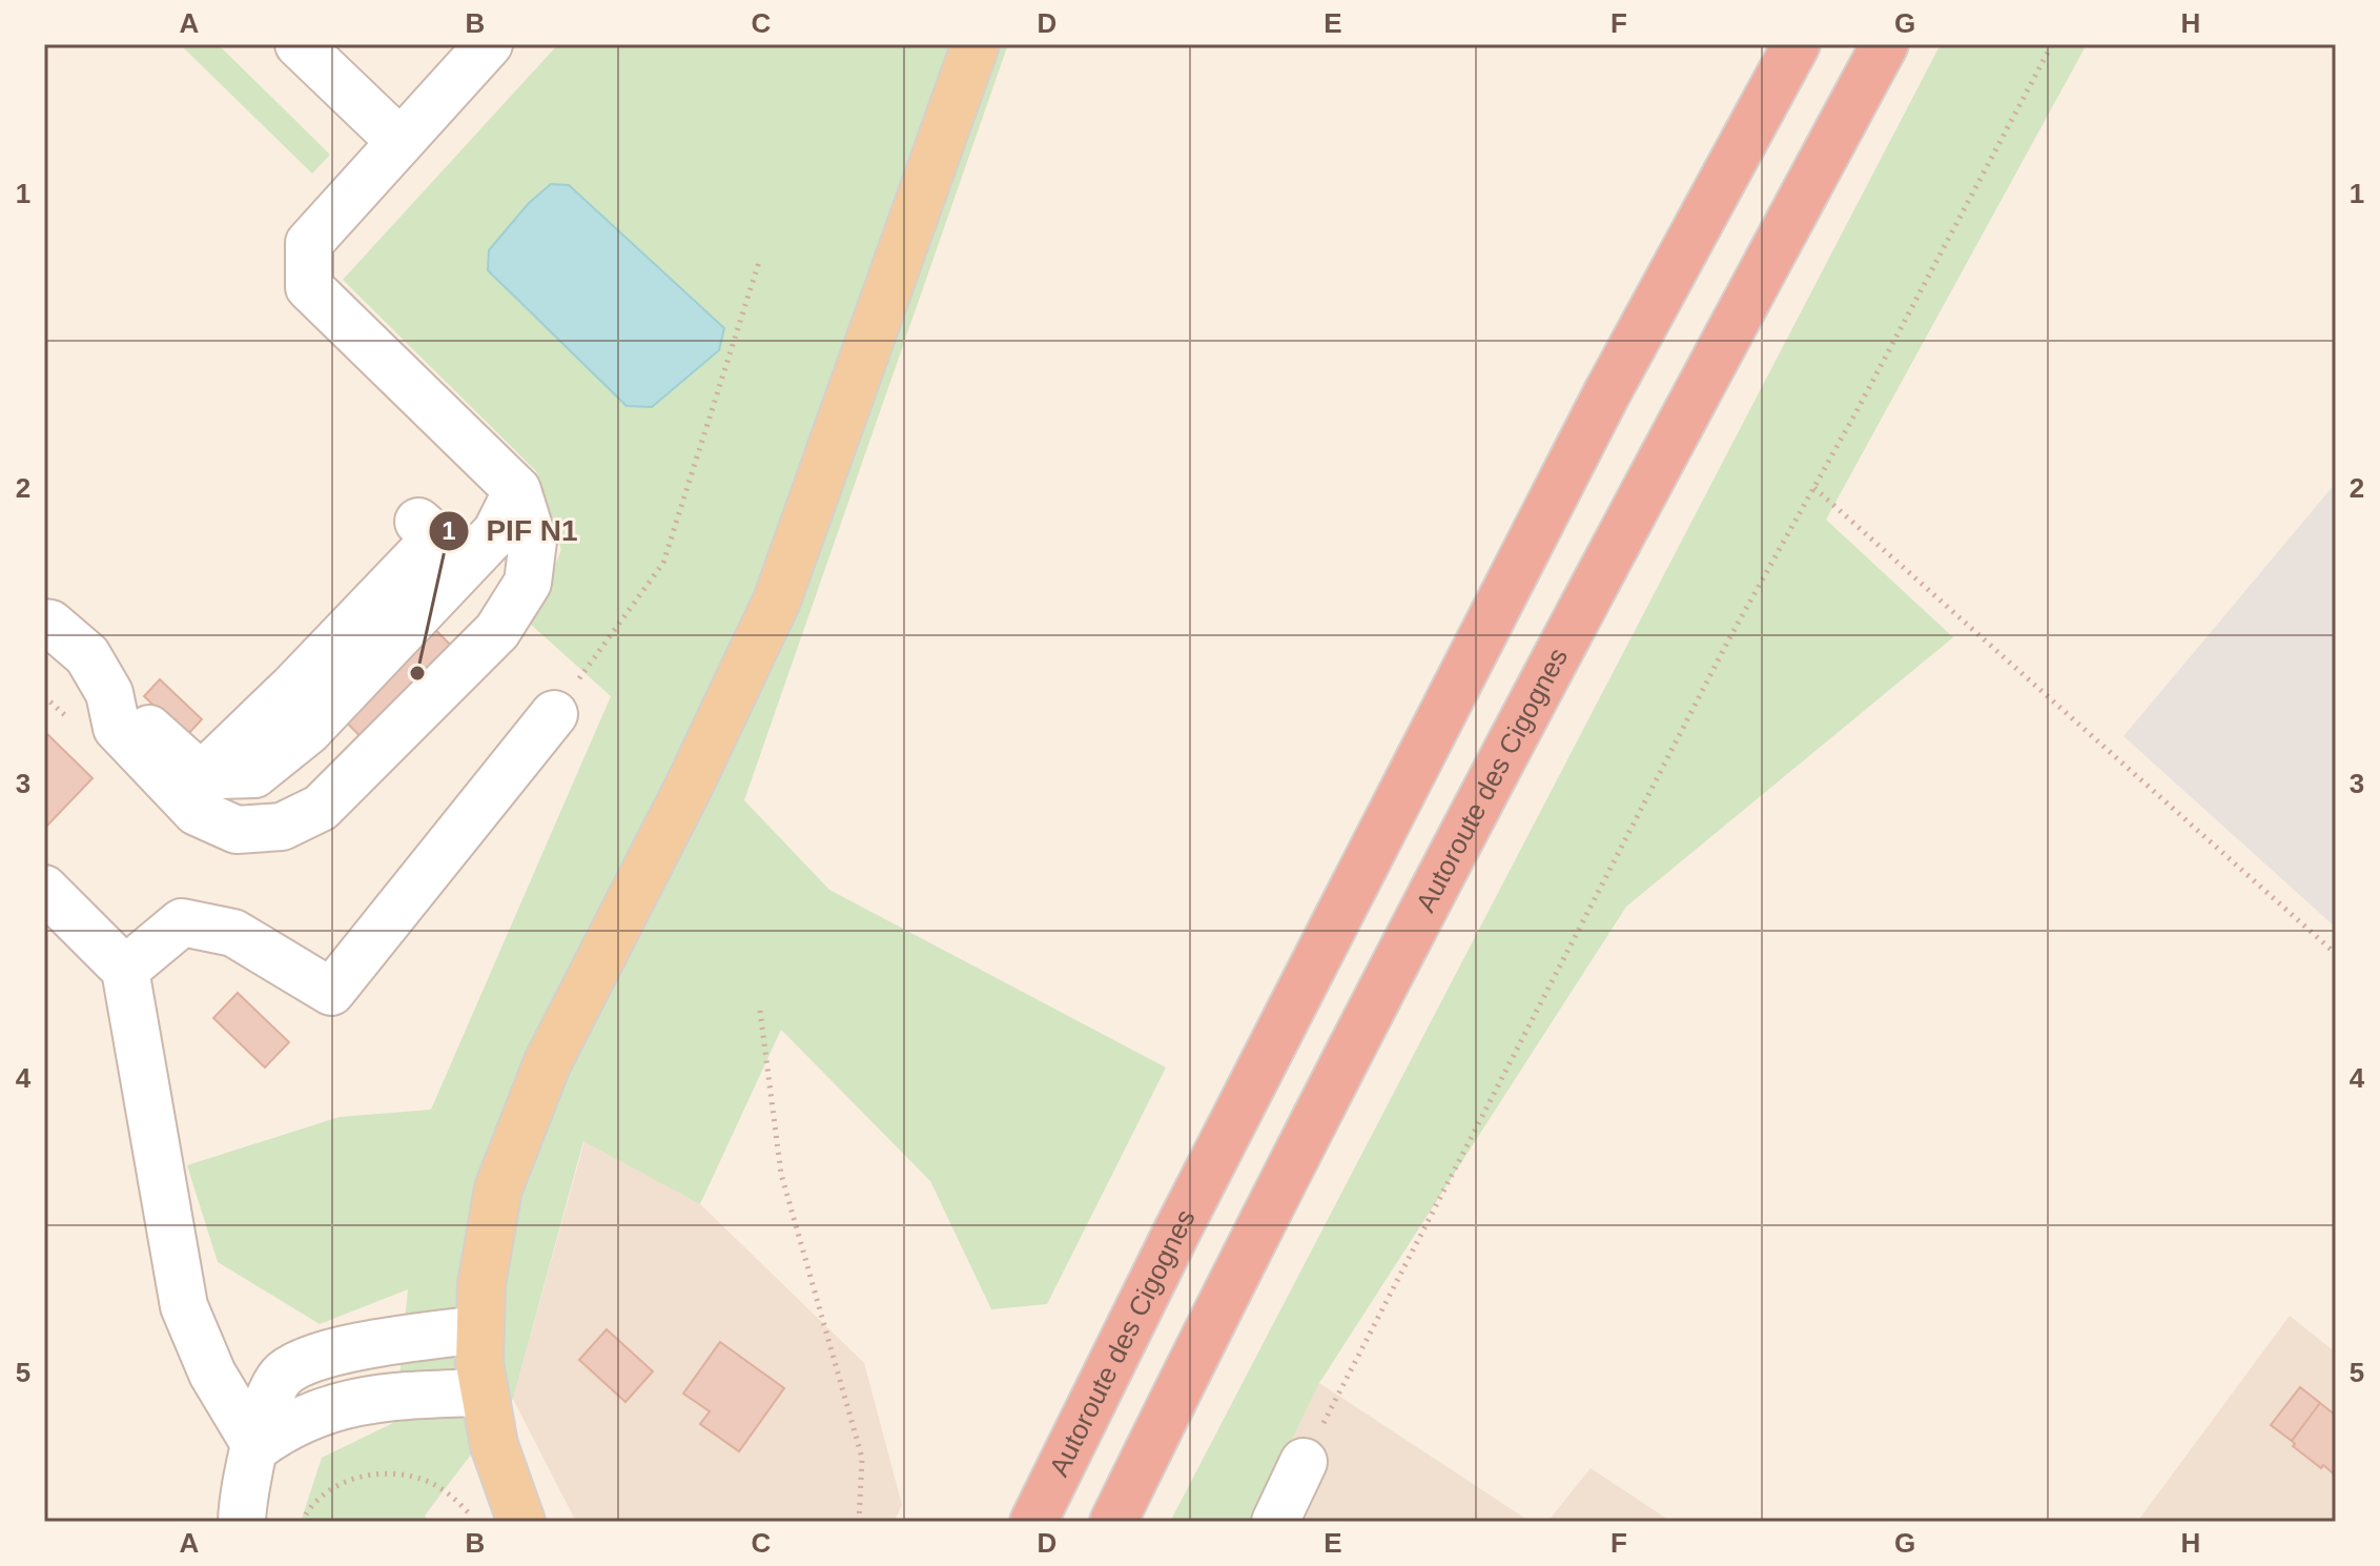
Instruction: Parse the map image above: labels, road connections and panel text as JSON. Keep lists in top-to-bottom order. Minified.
{"streets":{"highway":["Autoroute des Cigognes"]},"places":["PIF N1"],"grid":{"columns":["A","B","C","D","E","F","G","H"],"rows":["1","2","3","4","5"]}}
